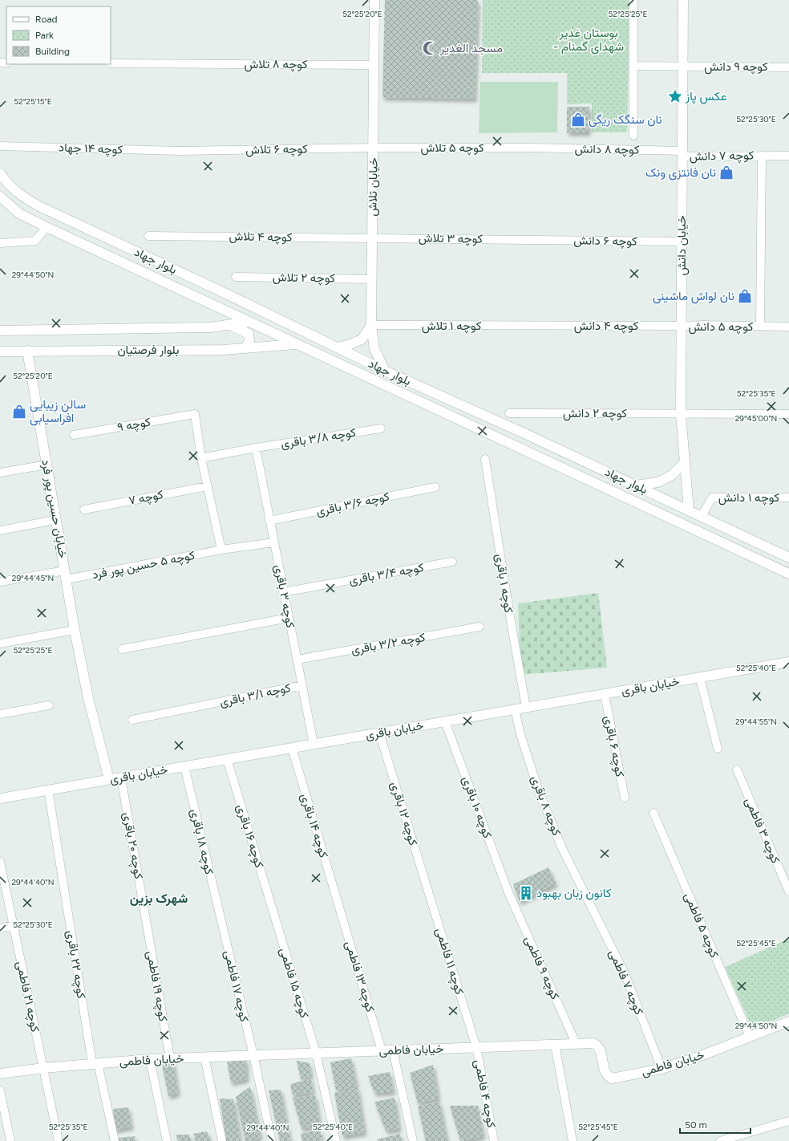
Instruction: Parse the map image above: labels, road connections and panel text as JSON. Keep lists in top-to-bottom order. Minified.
{"streets":{"street":["کوچه ۸ تلاش","کوچه ۹ دانش","کوچه ۵ تلاش","کوچه ۱۴ جهاد","کوچه ۶ تلاش","کوچه ۸ دانش","کوچه ۷ دانش","خیابان تلاش","کوچه ۴ تلاش","کوچه ۳ تلاش","کوچه ۶ دانش","خیابان دانش","بلوار جهاد","کوچه ۲ تلاش","کوچه ۱ تلاش","کوچه ۴ دانش","کوچه ۵ دانش","بلوار فرصتیان","کوچه ۲ دانش","کوچه ۹","کوچه ۳/۸ باقری","کوچه ۷","کوچه ۱ دانش","کوچه ۳/۶ باقری","خیابان حسین پور فرد","کوچه ۵ حسین پور فرد","کوچه ۳/۴ باقری","کوچه ۱ باقری","کوچه ۳ باقری","کوچه ۳/۲ باقری","خیابان باقری","کوچه ۳/۱ باقری","کوچه ۶ باقری","کوچه ۸ باقری","کوچه ۱۰ باقری","کوچه ۱۲ باقری","کوچه ۱۴ باقری","کوچه ۳ فاطمی","کوچه ۱۶ باقری","کوچه ۱۸ باقری","کوچه ۲۰ باقری","کوچه ۵ فاطمی","کوچه ۱۱ فاطمی","کوچه ۲۲ باقری","کوچه ۹ فاطمی","کوچه ۱۳ فاطمی","کوچه ۷ فاطمی","کوچه ۱۵ فاطمی","کوچه ۱۹ فاطمی","کوچه ۱۷ فاطمی","کوچه ۲۱ فاطمی","خیابان فاطمی","کوچه ۴ فاطمی"]},"crossings":[["کوچه ۸ تلاش","خیابان تلاش"],["کوچه ۹ دانش","خیابان دانش"],["کوچه ۵ تلاش","کوچه ۶ تلاش"],["کوچه ۵ تلاش","کوچه ۸ دانش"],["کوچه ۵ تلاش","خیابان تلاش"],["کوچه ۱۴ جهاد","کوچه ۶ تلاش"],["کوچه ۶ تلاش","خیابان تلاش"],["کوچه ۸ دانش","کوچه ۷ دانش"],["کوچه ۸ دانش","خیابان دانش"],["کوچه ۷ دانش","خیابان دانش"],["خیابان تلاش","کوچه ۴ تلاش"],["خیابان تلاش","کوچه ۳ تلاش"],["خیابان تلاش","بلوار جهاد"],["خیابان تلاش","کوچه ۲ تلاش"],["خیابان تلاش","کوچه ۱ تلاش"],["کوچه ۴ تلاش","کوچه ۳ تلاش"],["کوچه ۳ تلاش","کوچه ۶ دانش"],["کوچه ۶ دانش","خیابان دانش"],["خیابان دانش","بلوار جهاد"],["خیابان دانش","کوچه ۴ دانش"],["خیابان دانش","کوچه ۵ دانش"],["خیابان دانش","کوچه ۲ دانش"],["بلوار جهاد","بلوار فرصتیان"],["بلوار جهاد","کوچه ۱ دانش"],["کوچه ۱ تلاش","کوچه ۴ دانش"],["کوچه ۴ دانش","کوچه ۵ دانش"],["بلوار فرصتیان","خیابان حسین پور فرد"],["کوچه ۹","کوچه ۳/۸ باقری"],["کوچه ۳/۸ باقری","کوچه ۳ باقری"],["کوچه ۳/۶ باقری","کوچه ۳ باقری"],["خیابان حسین پور فرد","کوچه ۵ حسین پور فرد"],["خیابان حسین پور فرد","خیابان باقری"],["کوچه ۵ حسین پور فرد","کوچه ۳ باقری"],["کوچه ۳/۴ باقری","کوچه ۳ باقری"],["کوچه ۱ باقری","خیابان باقری"],["کوچه ۳ باقری","کوچه ۳/۲ باقری"],["کوچه ۳ باقری","خیابان باقری"],["کوچه ۳ باقری","کوچه ۳/۱ باقری"],["خیابان باقری","کوچه ۶ باقری"],["خیابان باقری","کوچه ۸ باقری"],["خیابان باقری","کوچه ۱۰ باقری"],["خیابان باقری","کوچه ۱۲ باقری"],["خیابان باقری","کوچه ۱۴ باقری"],["خیابان باقری","کوچه ۱۶ باقری"],["خیابان باقری","کوچه ۱۸ باقری"],["خیابان باقری","کوچه ۲۰ باقری"],["خیابان باقری","کوچه ۲۲ باقری"],["کوچه ۸ باقری","کوچه ۷ فاطمی"],["کوچه ۱۰ باقری","کوچه ۹ فاطمی"],["کوچه ۱۲ باقری","کوچه ۱۱ فاطمی"],["کوچه ۱۴ باقری","کوچه ۱۳ فاطمی"],["کوچه ۱۶ باقری","کوچه ۱۵ فاطمی"],["کوچه ۱۸ باقری","کوچه ۱۷ فاطمی"],["کوچه ۲۰ باقری","کوچه ۱۹ فاطمی"],["کوچه ۵ فاطمی","خیابان فاطمی"],["کوچه ۱۱ فاطمی","خیابان فاطمی"],["کوچه ۱۱ فاطمی","کوچه ۴ فاطمی"],["کوچه ۲۲ باقری","خیابان فاطمی"],["کوچه ۹ فاطمی","خیابان فاطمی"],["کوچه ۱۳ فاطمی","خیابان فاطمی"],["کوچه ۷ فاطمی","خیابان فاطمی"],["کوچه ۱۵ فاطمی","خیابان فاطمی"],["کوچه ۱۹ فاطمی","خیابان فاطمی"],["کوچه ۱۷ فاطمی","خیابان فاطمی"],["کوچه ۲۱ فاطمی","خیابان فاطمی"],["خیابان فاطمی","کوچه ۴ فاطمی"]],"districts":["شهرک بزین"],"parks":["بوستان غدیر - شهدای گمنام"],"places":{"mosque":["مسجد الغدیر"],"place":["عکس پاز"],"shop":["نان سنگک ریگی","نان فانتزى ونک","نان لواش ماشينى","سالن زیبایی افراسیابی"],"building":["کانون زبان بهبود"]},"legend":["Road","Park","Building"],"scale_bar":"50 m","coordinates":["52°25'20\"E","52°25'25\"E","52°25'15\"E","52°25'30\"E","29°44'50\"N","52°25'35\"E","29°45'00\"N","29°44'45\"N","52°25'40\"E","29°44'55\"N","29°44'40\"N","52°25'45\"E"]}
